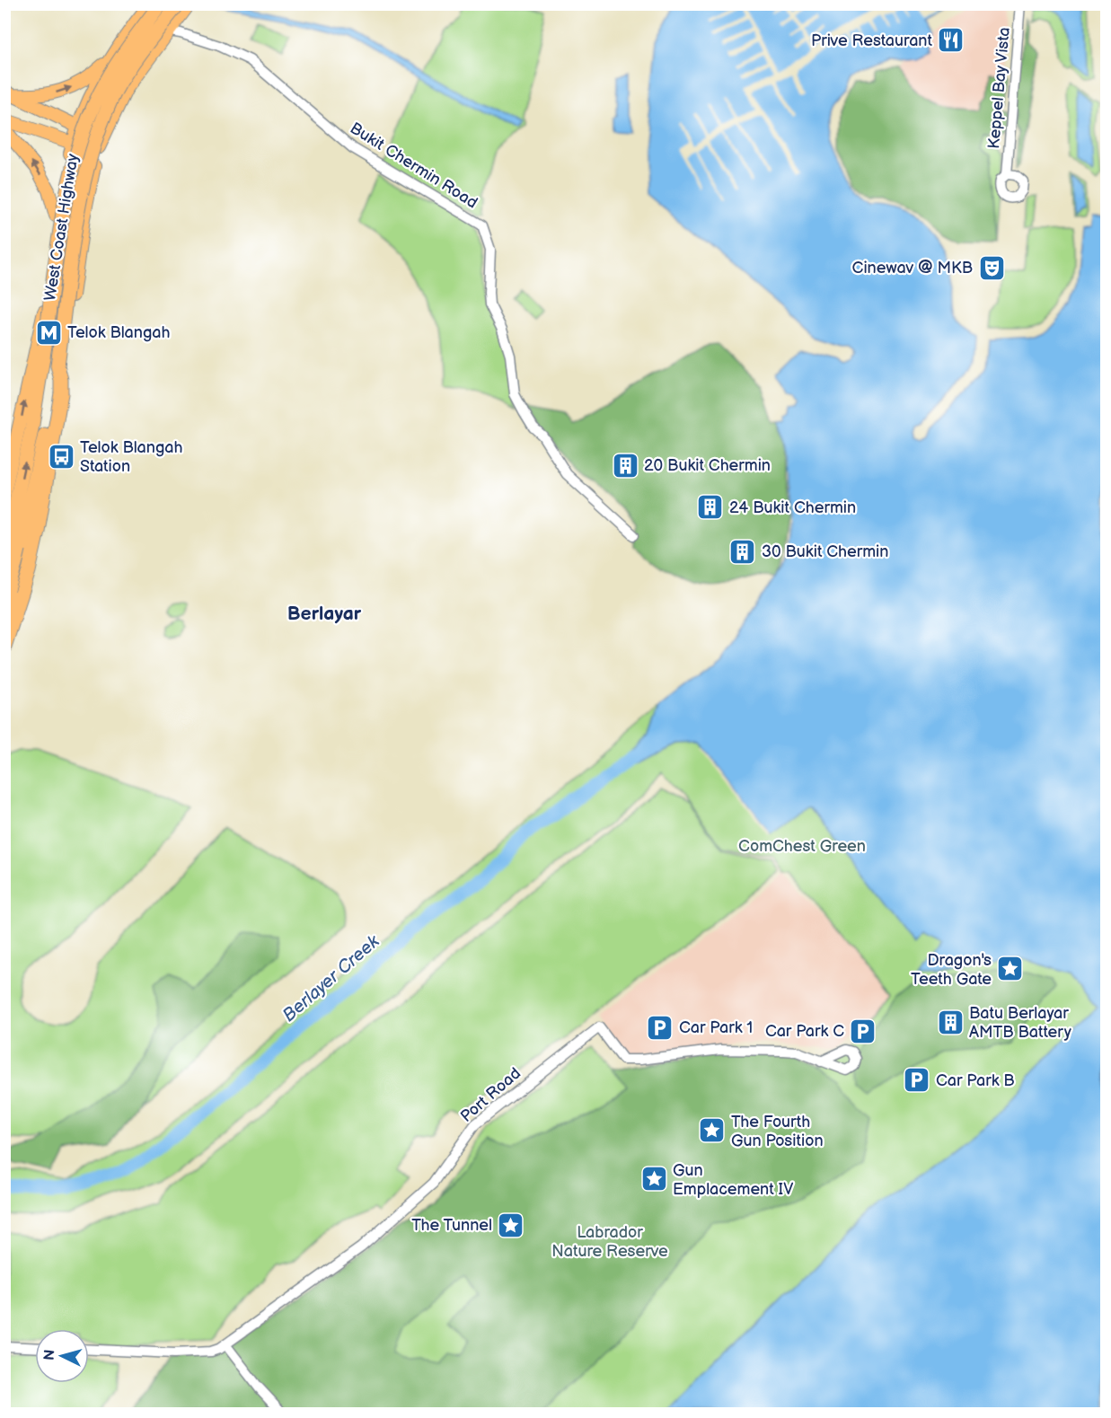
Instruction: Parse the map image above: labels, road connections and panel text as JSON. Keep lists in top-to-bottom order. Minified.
{"streets":{"highway":["West Coast Highway"],"street":["Keppel Bay Vista","Bukit Chermin Road","Port Road"]},"districts":["Berlayar"],"water":["Berlayer Creek"],"parks":["ComChest Green","Labrador Nature Reserve"],"places":{"restaurant":["Prive Restaurant"],"theatre":["Cinewav @ MKB"],"metro station":["Telok Blangah"],"bus stop":["Telok Blangah Station"],"building":["20 Bukit Chermin","24 Bukit Chermin","30 Bukit Chermin","Batu Berlayar AMTB Battery"],"place":["Dragon's Teeth Gate","The Fourth Gun Position","Gun Emplacement IV","The Tunnel"],"parking":["Car Park 1","Car Park C","Car Park B"]},"north":"left"}
